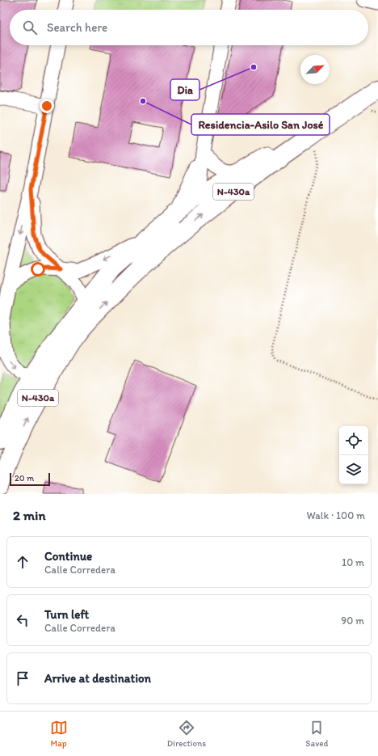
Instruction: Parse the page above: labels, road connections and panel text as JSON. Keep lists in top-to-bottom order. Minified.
{"streets":{"main road":["N-430a"]},"places":["Dia","Residencia-Asilo San José"],"scale_bar":"20 m","north":"top right","page":{"search":"Search here","scale":"20 m","heading":["2 min","Walk · 100 m"],"list":[["Continue","Calle Corredera","10 m"],["Turn left","Calle Corredera","90 m"],"Arrive at destination"],"nav":["Map","Directions","Saved"]}}
